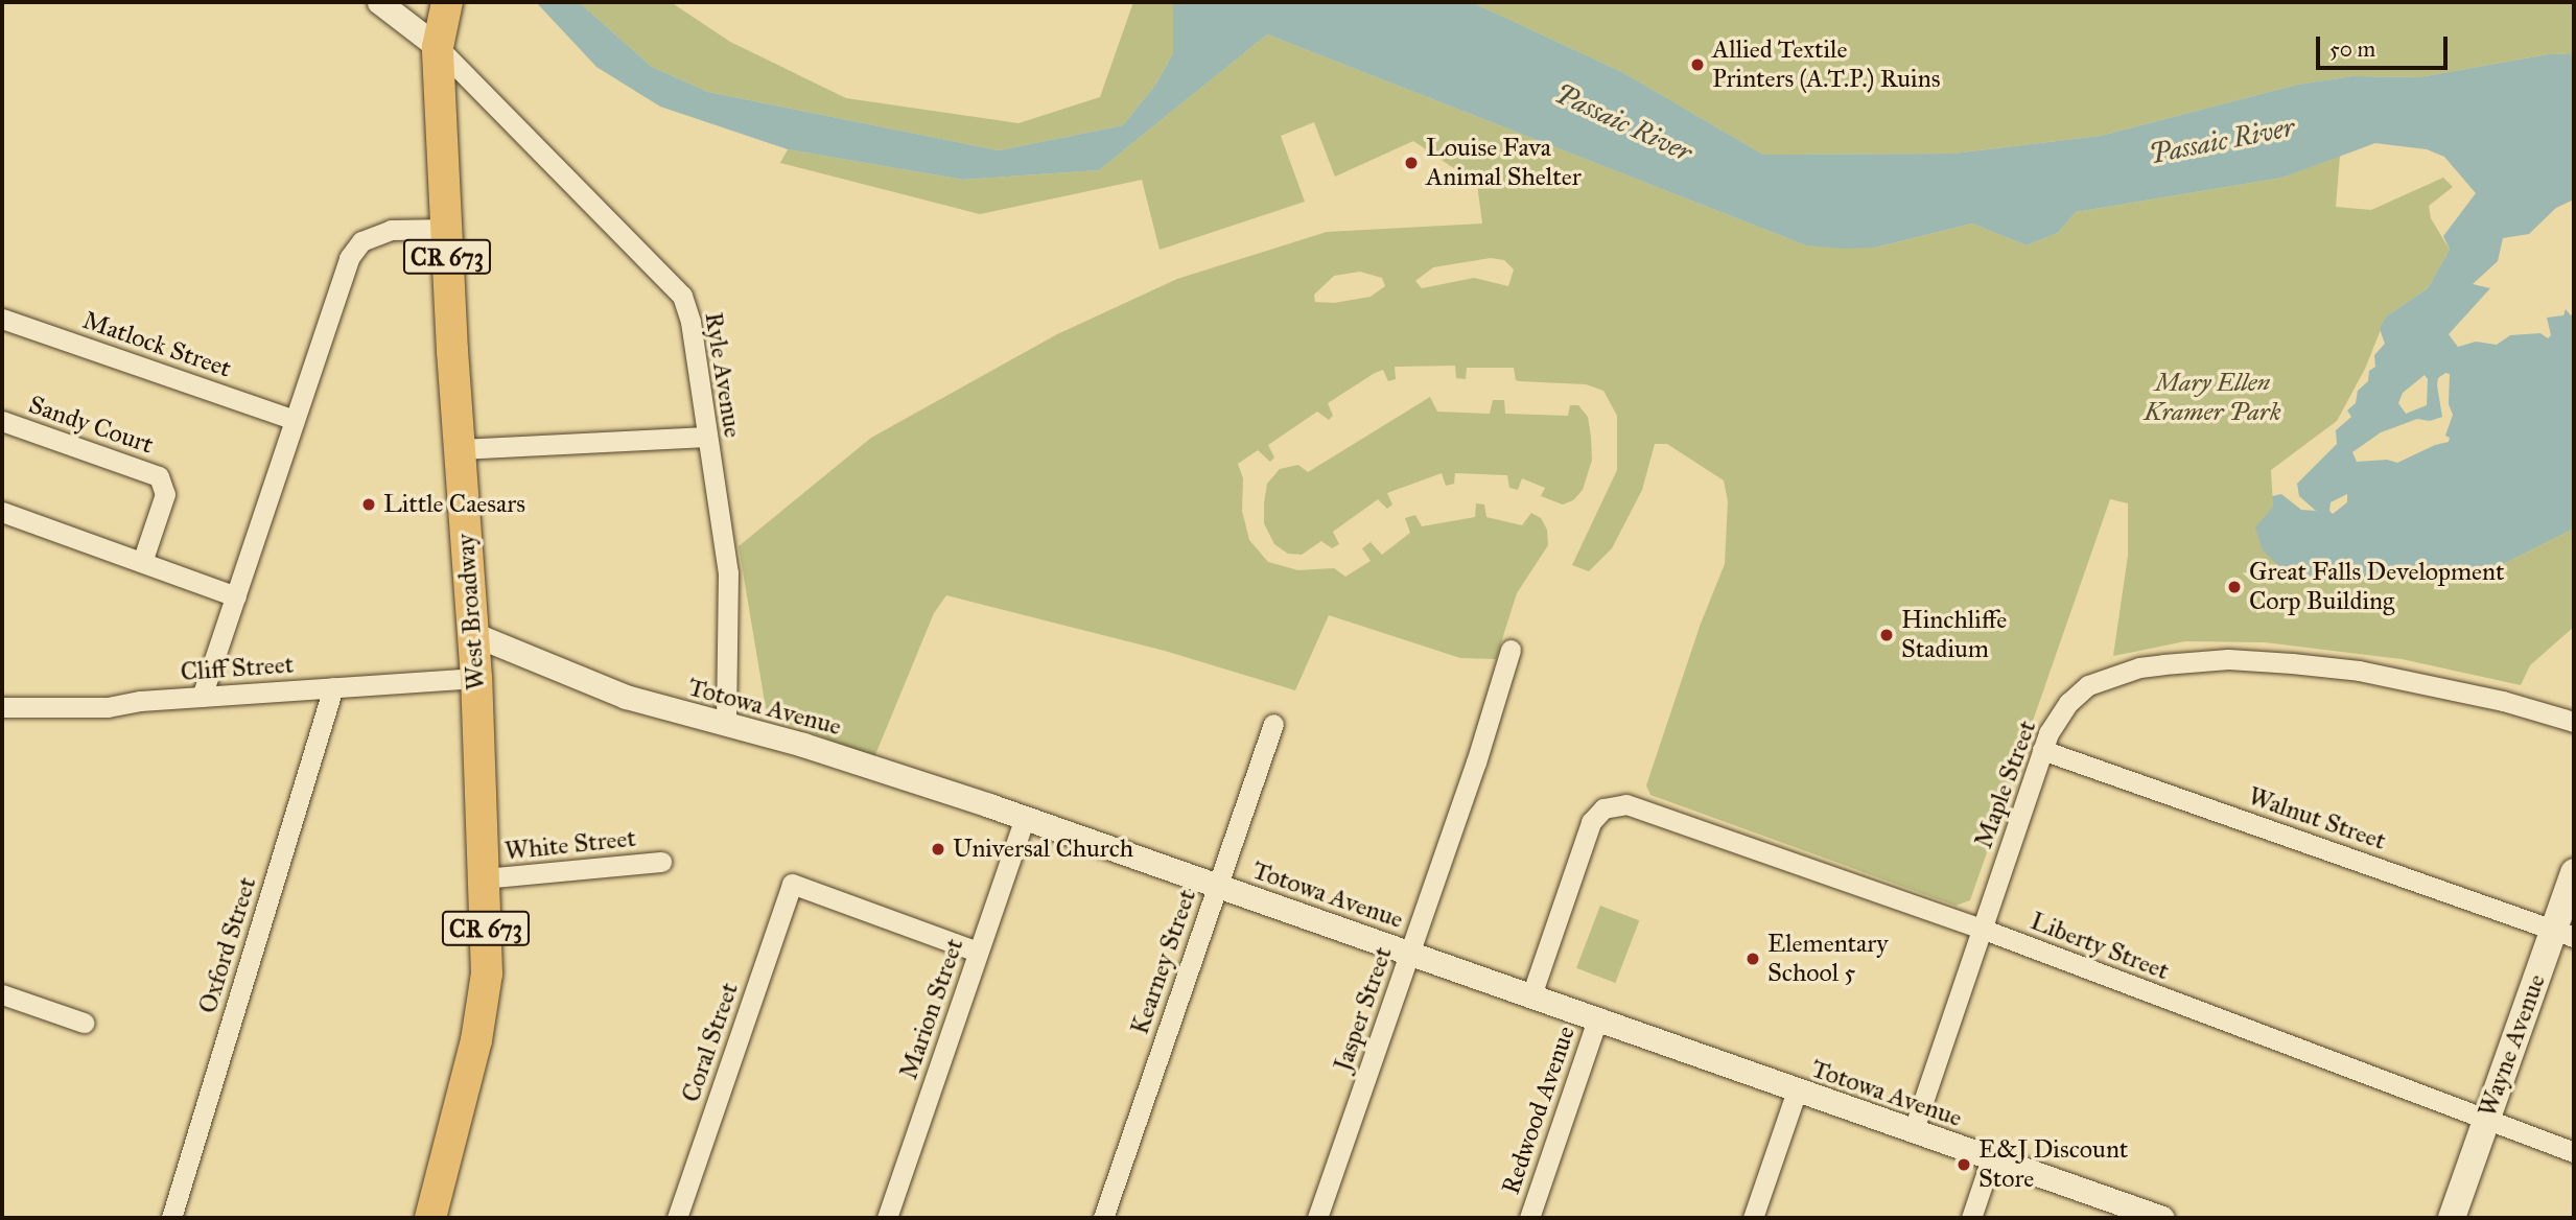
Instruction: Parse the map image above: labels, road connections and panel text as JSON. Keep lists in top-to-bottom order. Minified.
{"streets":{"main road":["CR 673","West Broadway","Wayne Avenue"],"street":["Matlock Street","Ryle Avenue","Sandy Court","Cliff Street","Totowa Avenue","Maple Street","Walnut Street","White Street","Oxford Street","Liberty Street","Kearney Street","Marion Street","Jasper Street","Coral Street","Redwood Avenue"]},"crossings":[["Ryle Avenue","West Broadway"],["Ryle Avenue","Totowa Avenue"],["West Broadway","Cliff Street"],["West Broadway","Totowa Avenue"],["West Broadway","White Street"],["Cliff Street","Oxford Street"],["Totowa Avenue","Maple Street"],["Totowa Avenue","Liberty Street"],["Totowa Avenue","Kearney Street"],["Totowa Avenue","Marion Street"],["Totowa Avenue","Jasper Street"],["Totowa Avenue","Redwood Avenue"],["Maple Street","Walnut Street"],["Maple Street","Liberty Street"],["Walnut Street","Wayne Avenue"],["Liberty Street","Wayne Avenue"],["Marion Street","Coral Street"]],"water":["Passaic River"],"parks":["Mary Ellen Kramer Park"],"places":["Allied Textile Printers (A.T.P.) Ruins","Louise Fava Animal Shelter","Little Caesars","Great Falls Development Corp Building","Hinchliffe Stadium","Universal Church","Elementary School 5","E&J Discount Store"],"scale_bar":"50 m"}
